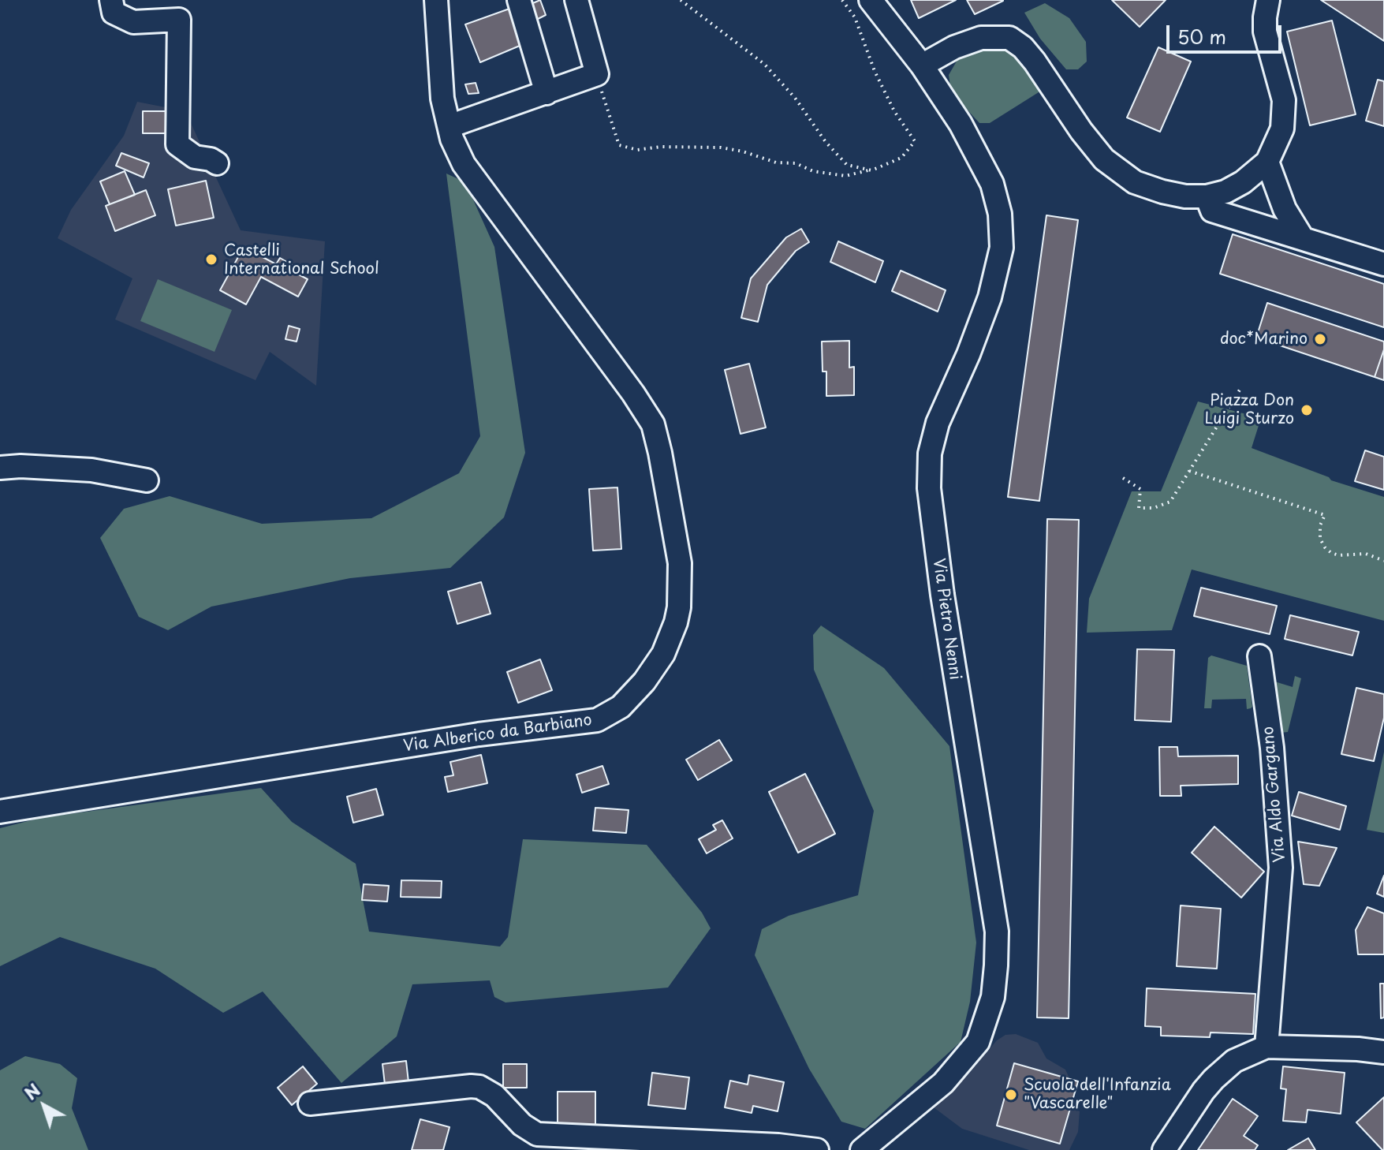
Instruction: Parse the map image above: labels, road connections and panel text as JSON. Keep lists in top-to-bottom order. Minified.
{"streets":{"street":["Via Pietro Nenni","Via Alberico da Barbiano","Via Aldo Gargano"]},"places":["Castelli International School","doc*Marino","Piazza Don Luigi Sturzo","Scuola dell'Infanzia \"Vascarelle\""],"scale_bar":"50 m","north":"top left"}
